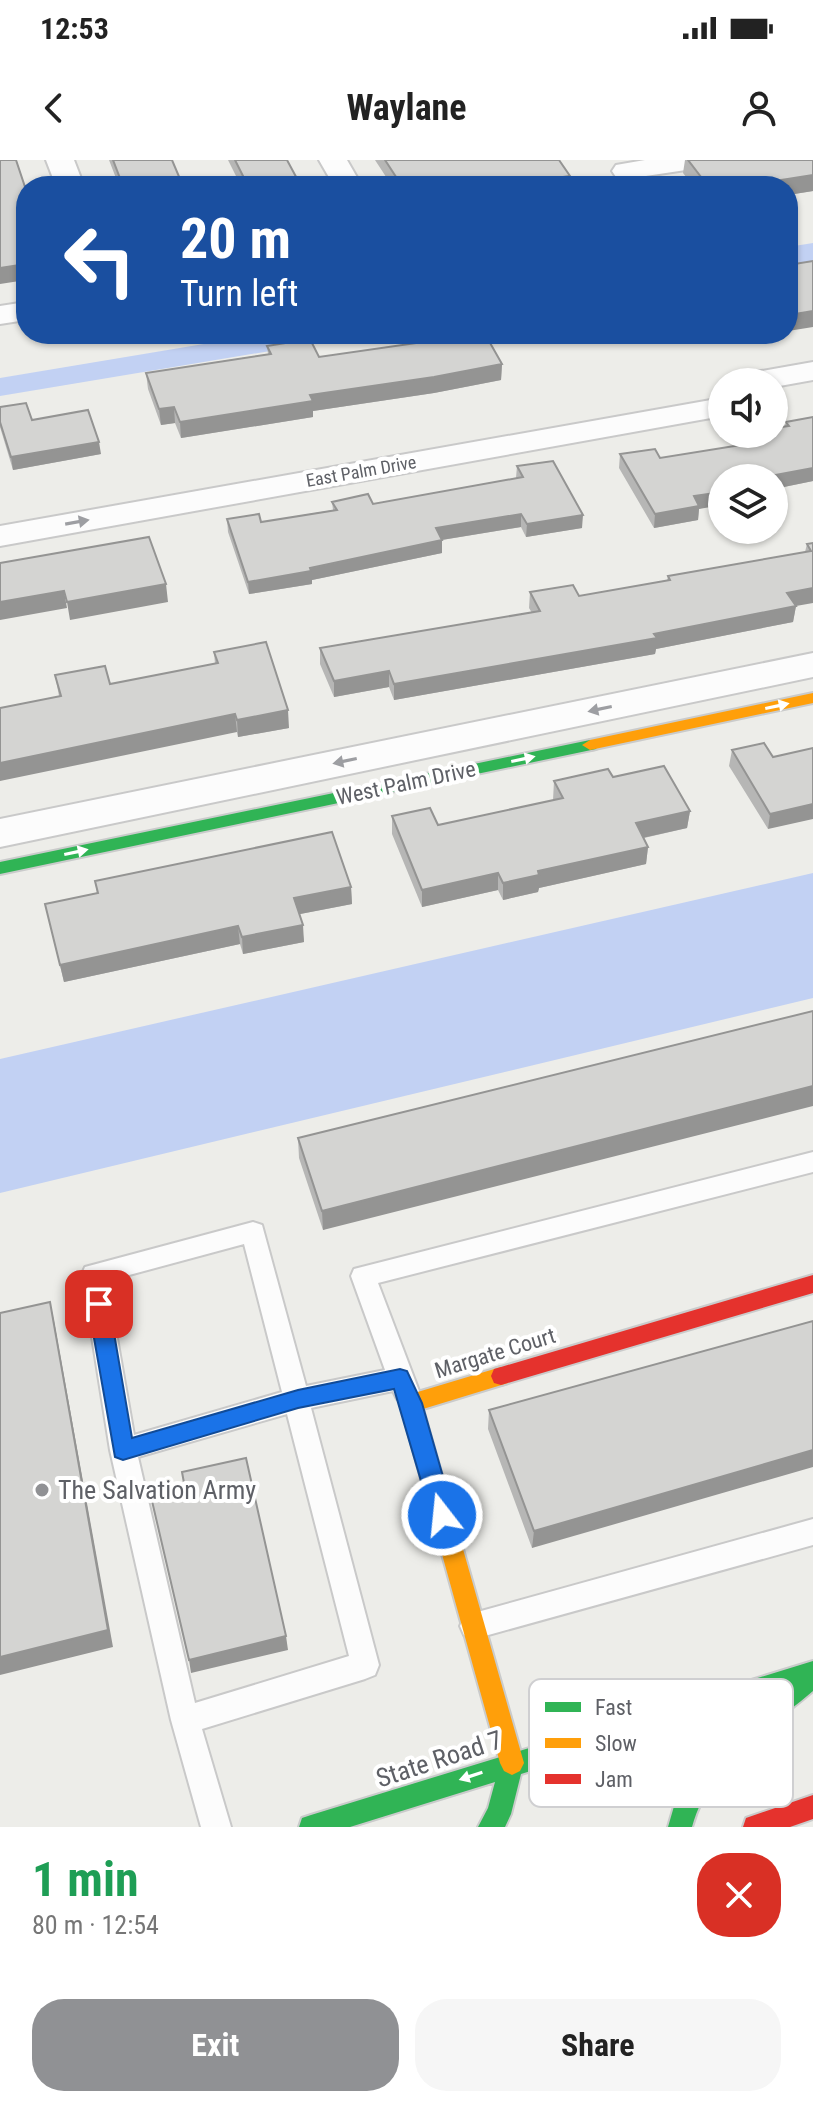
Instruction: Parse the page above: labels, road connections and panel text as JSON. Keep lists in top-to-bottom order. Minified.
{"streets":{"street":["East Palm Drive","West Palm Drive","Margate Court","State Road 7"]},"one_way":["State Road 7"],"places":["The Salvation Army"],"legend":["Fast","Slow","Jam"],"page":{"status":"12:53","header":"Waylane","turn":["20 m","Turn left"],"heading":["1 min","80 m · 12:54"],"buttons":["Exit","Share"]}}
